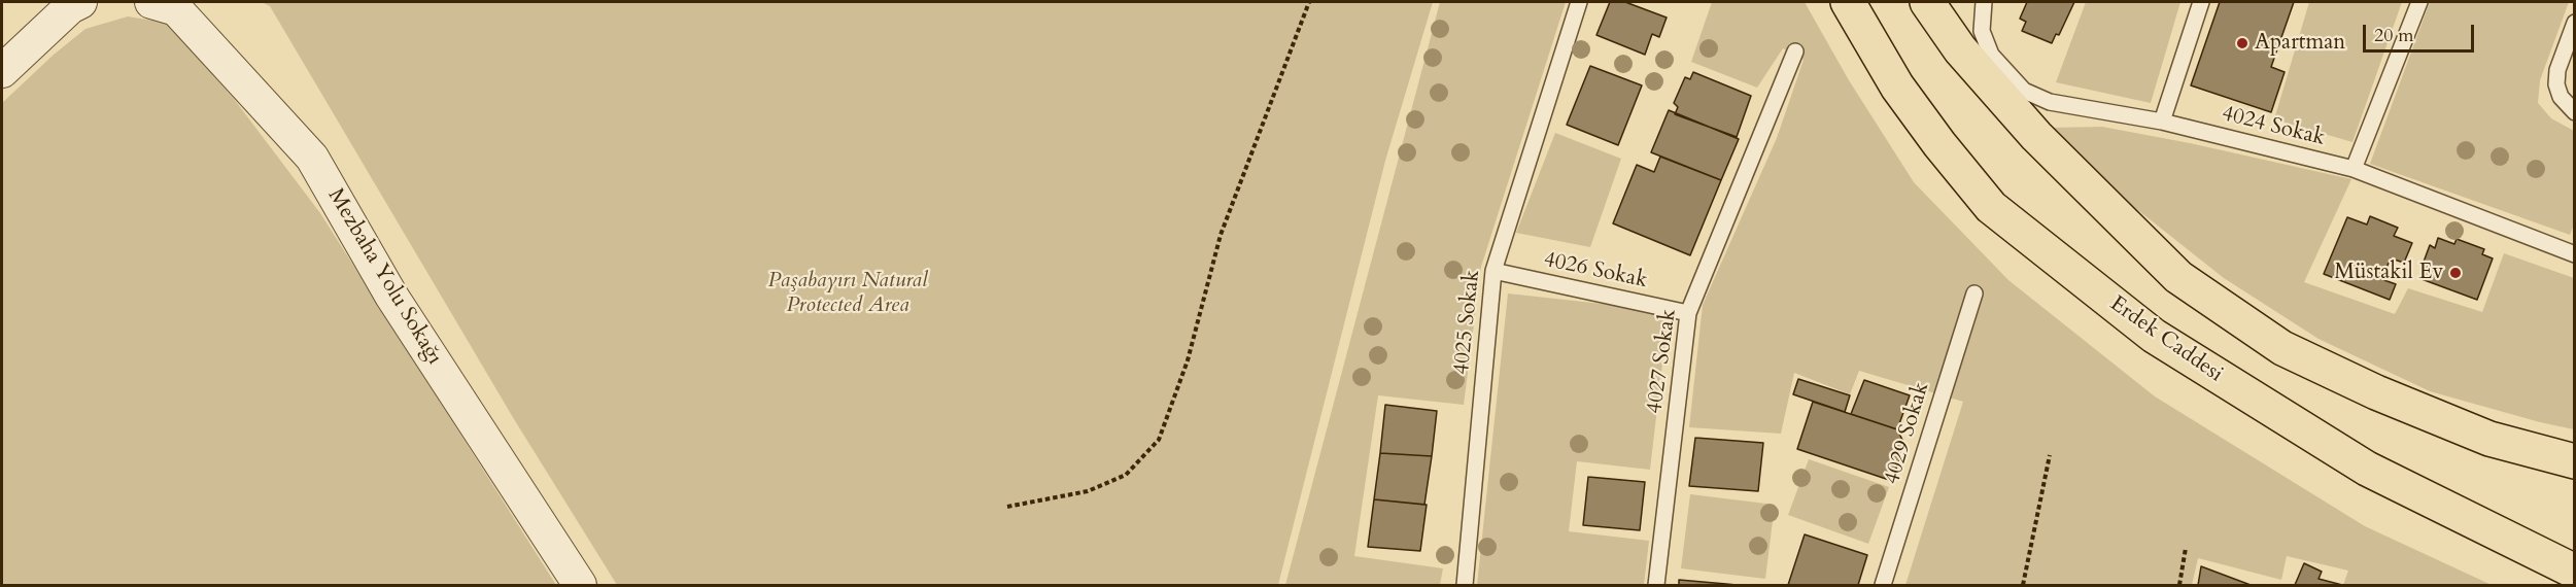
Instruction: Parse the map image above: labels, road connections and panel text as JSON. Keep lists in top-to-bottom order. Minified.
{"streets":{"highway":["Erdek Caddesi"],"street":["Mezbaha Yolu Sokağı"],"lane":["4024 Sokak","4026 Sokak","4025 Sokak","4027 Sokak","4029 Sokak"]},"crossings":[["4026 Sokak","4025 Sokak"],["4026 Sokak","4027 Sokak"]],"parks":["Paşabayırı Natural Protected Area"],"places":["Apartman","Müstakil Ev"],"scale_bar":"20 m"}
